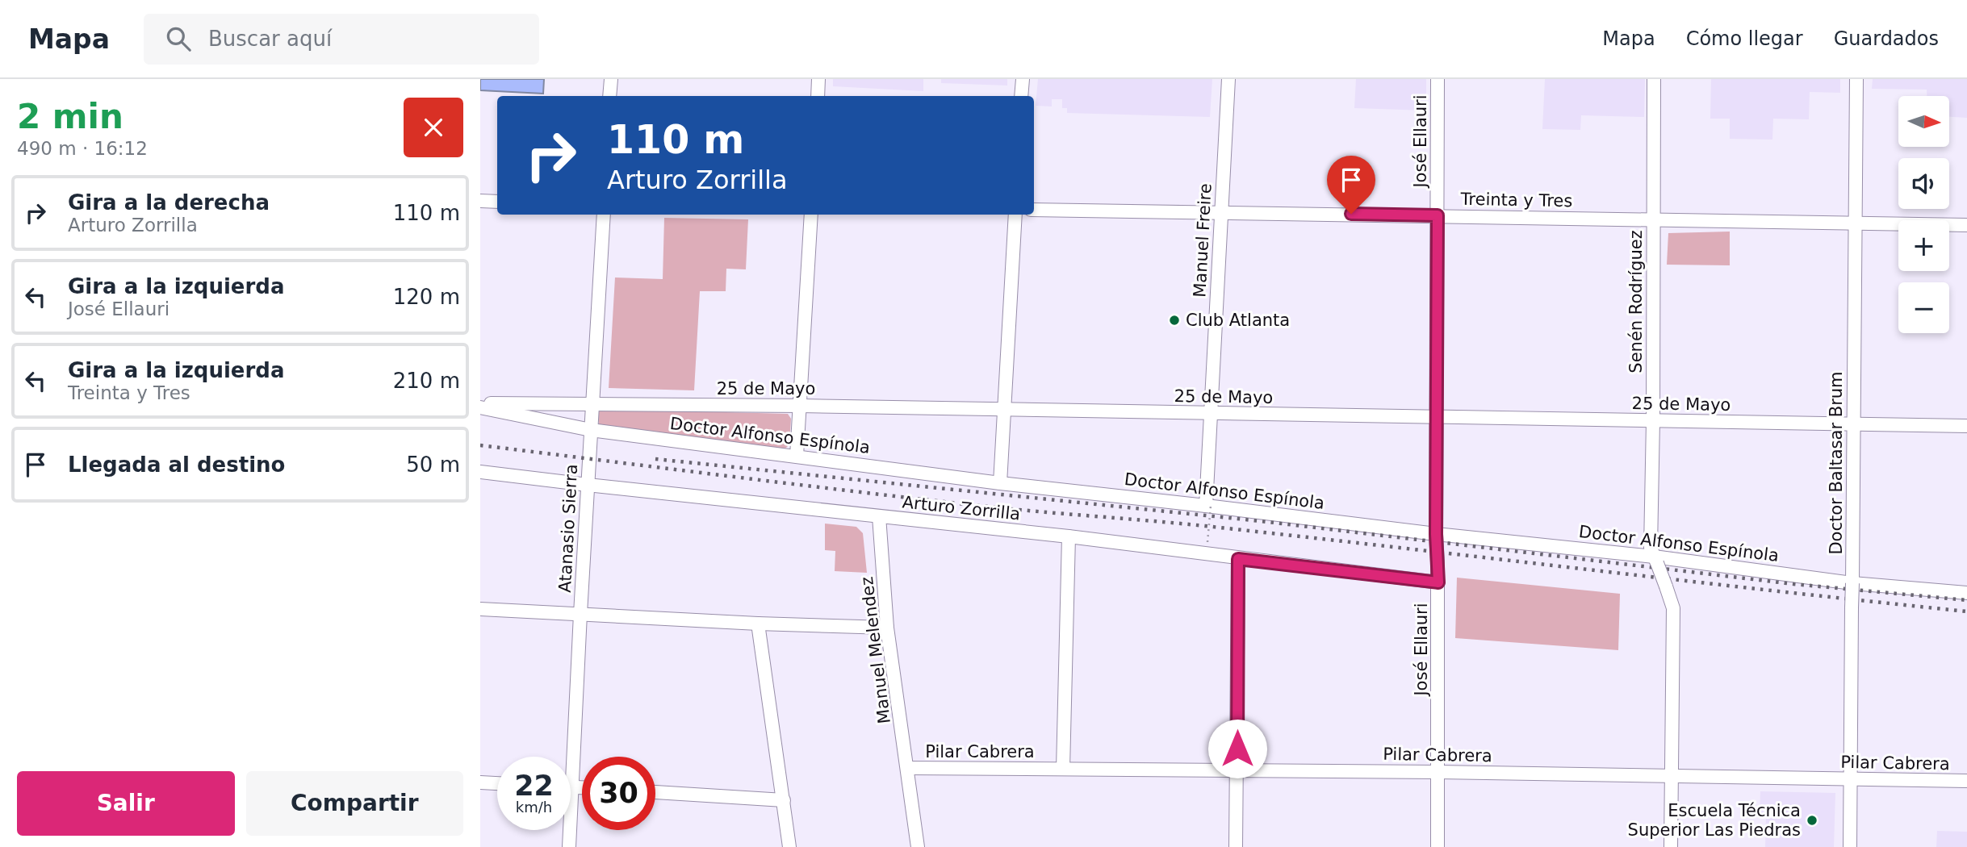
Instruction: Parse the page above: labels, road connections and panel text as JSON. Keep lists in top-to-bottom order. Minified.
{"streets":{"street":["José Ellauri","Treinta y Tres","Manuel Freire","Senén Rodríguez","25 de Mayo","Doctor Alfonso Espínola","Doctor Baltasar Brum","Arturo Zorrilla","Atanasio Sierra","Manuel Melendez","Pilar Cabrera"]},"crossings":[["José Ellauri","Treinta y Tres"],["José Ellauri","25 de Mayo"],["José Ellauri","Doctor Alfonso Espínola"],["José Ellauri","Arturo Zorrilla"],["José Ellauri","Pilar Cabrera"],["Treinta y Tres","Manuel Freire"],["Treinta y Tres","Senén Rodríguez"],["Treinta y Tres","Doctor Baltasar Brum"],["Manuel Freire","25 de Mayo"],["Manuel Freire","Doctor Alfonso Espínola"],["Senén Rodríguez","25 de Mayo"],["Senén Rodríguez","Doctor Alfonso Espínola"],["Senén Rodríguez","Pilar Cabrera"],["25 de Mayo","Doctor Alfonso Espínola"],["25 de Mayo","Doctor Baltasar Brum"],["25 de Mayo","Atanasio Sierra"],["Doctor Alfonso Espínola","Doctor Baltasar Brum"],["Doctor Alfonso Espínola","Atanasio Sierra"],["Doctor Baltasar Brum","Pilar Cabrera"],["Arturo Zorrilla","Atanasio Sierra"],["Arturo Zorrilla","Manuel Melendez"],["Manuel Melendez","Pilar Cabrera"]],"places":["Club Atlanta","Escuela Técnica Superior Las Piedras"],"north":"right","page":{"header":"Mapa","search":"Buscar aquí","nav":["Mapa","Cómo llegar","Guardados"],"heading":["2 min","490 m · 16:12"],"map_buttons":["+","−"],"turn":["110 m","Arturo Zorrilla"],"list":[{"name":"Gira a la derecha","note":"Arturo Zorrilla","value":"110 m"},{"name":"Gira a la izquierda","note":"José Ellauri","value":"120 m"},{"name":"Gira a la izquierda","note":"Treinta y Tres","value":"210 m"},{"name":"Llegada al destino","value":"50 m"}],"speed":"22 km/h","limit":"30","buttons":["Salir","Compartir"]}}
